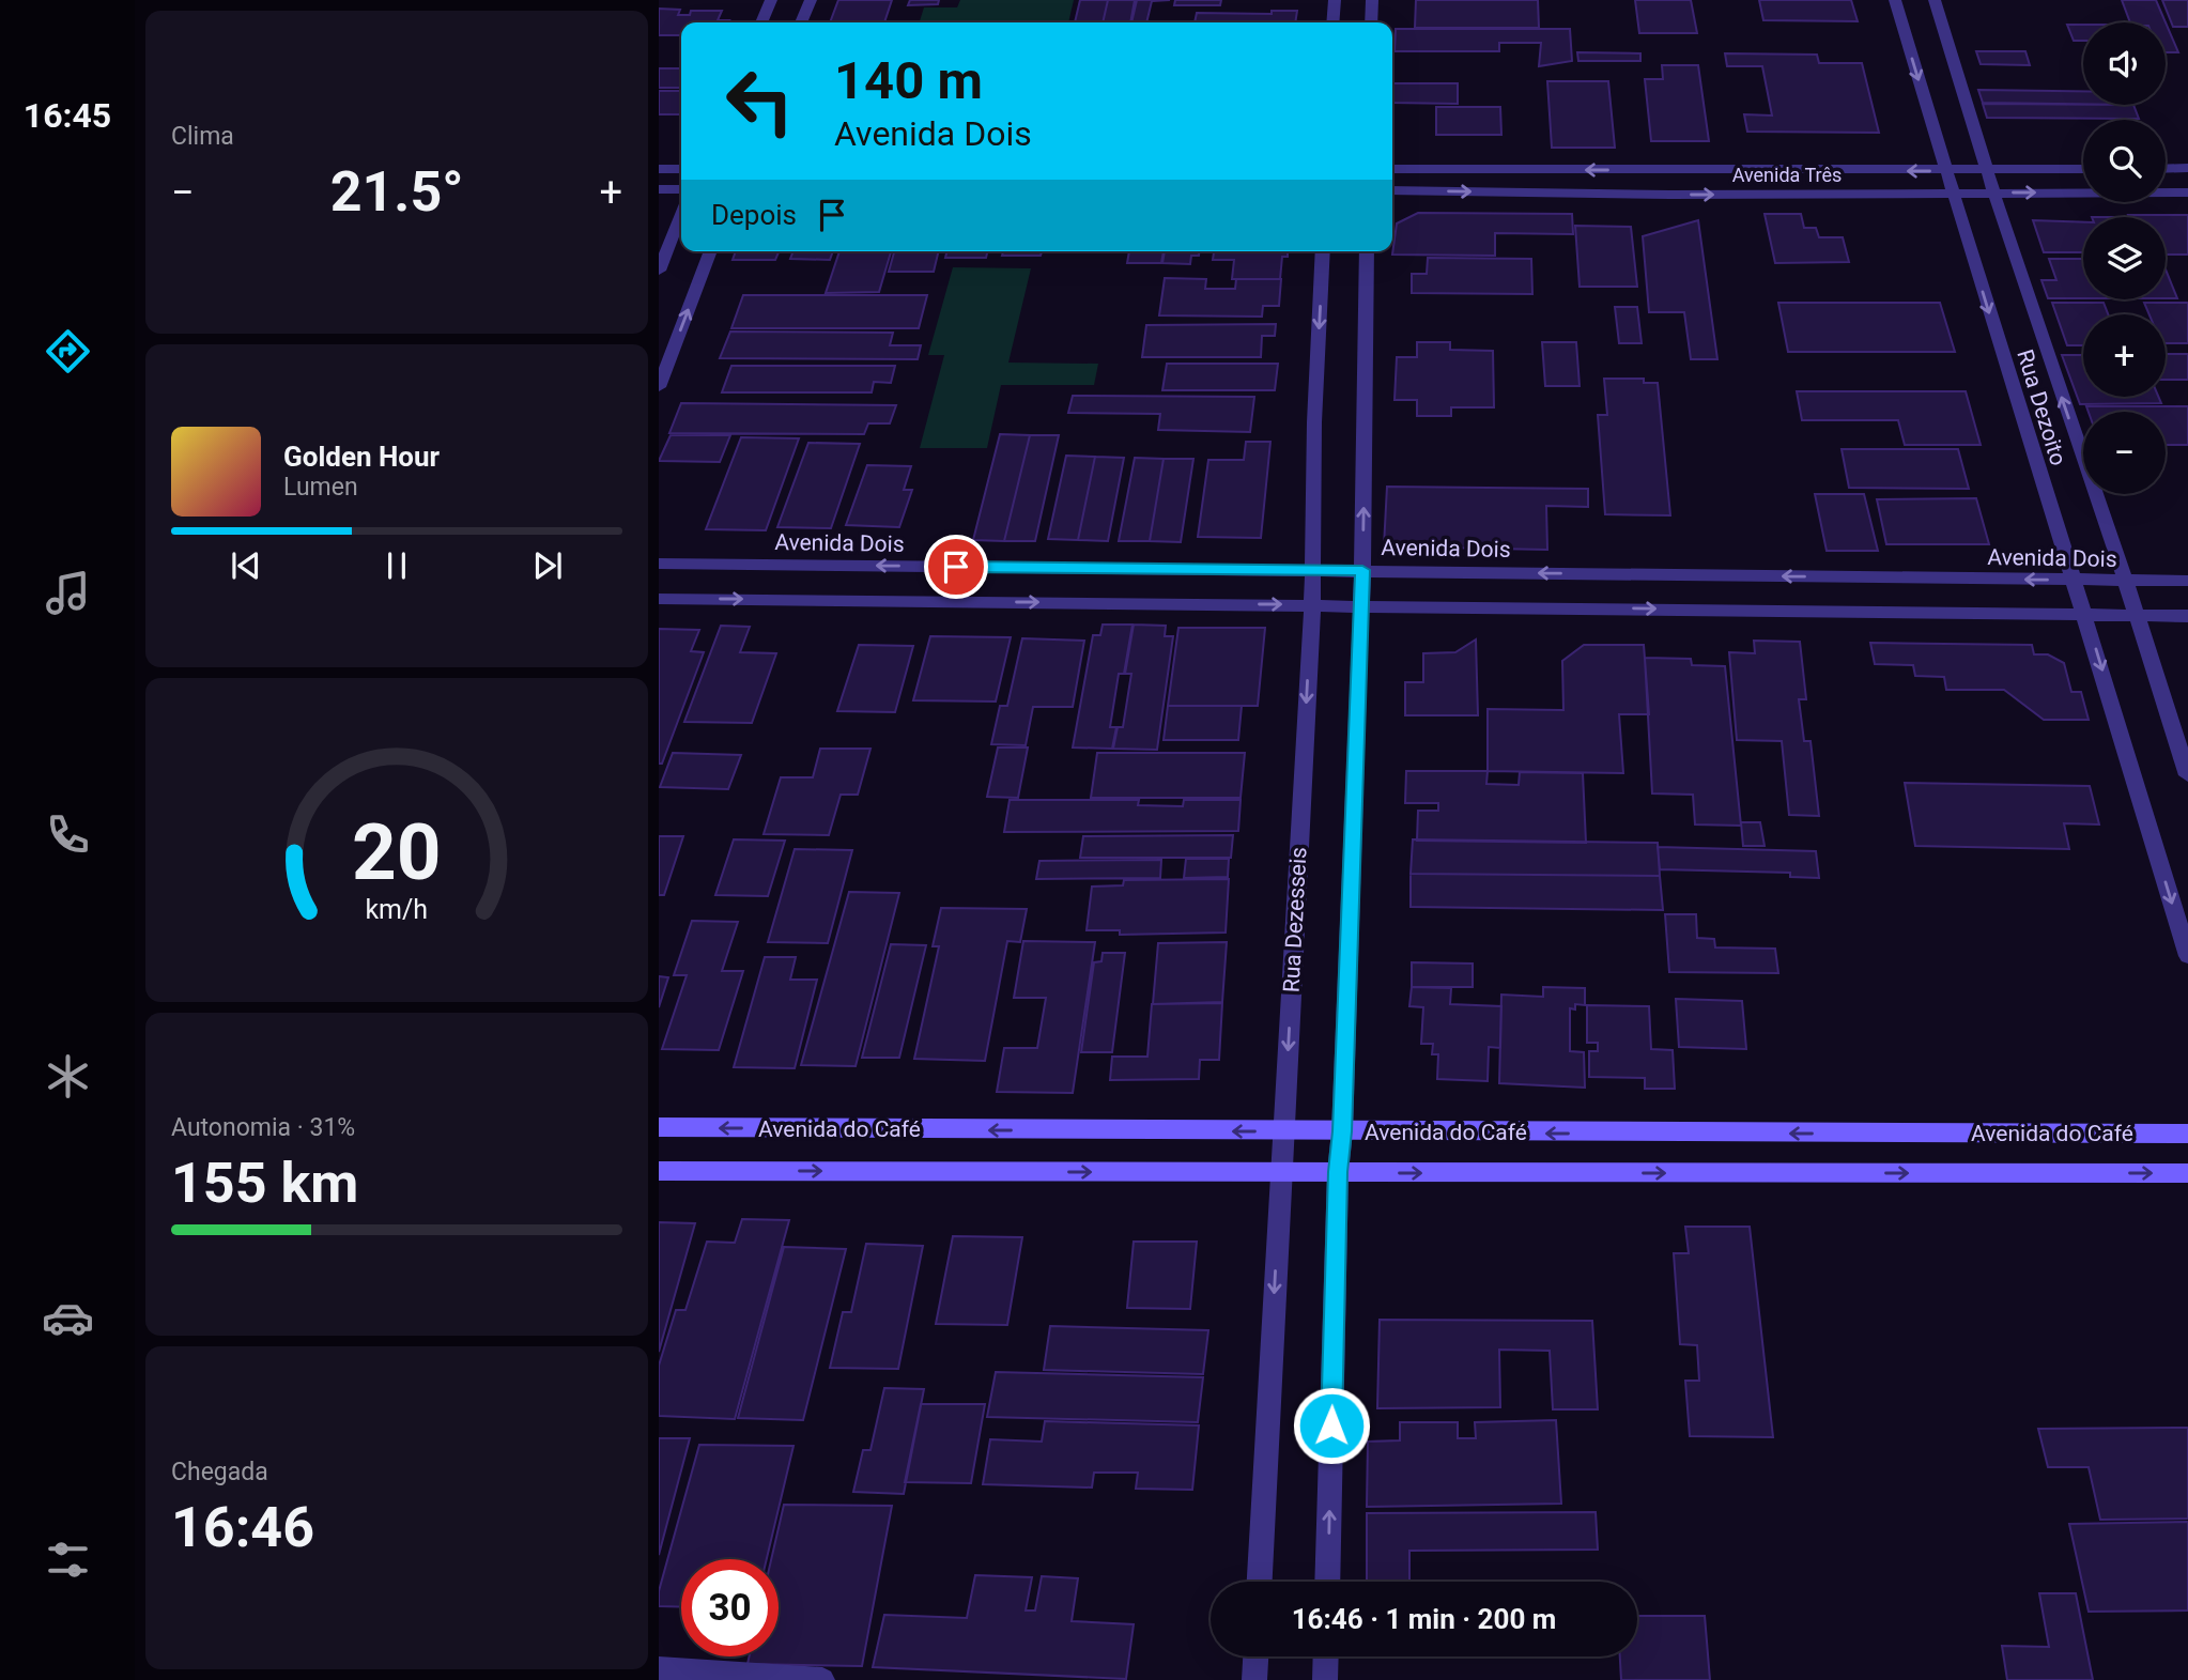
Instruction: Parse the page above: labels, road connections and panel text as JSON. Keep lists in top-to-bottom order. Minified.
{"streets":{"main road":["Avenida do Café"],"street":["Avenida Três","Rua Dezoito","Avenida Dois","Rua Dezesseis"]},"crossings":[["Avenida Três","Rua Dezoito"],["Rua Dezoito","Avenida Dois"],["Avenida Dois","Rua Dezesseis"],["Rua Dezesseis","Avenida do Café"]],"page":{"tabs":"16:45","tile":["Clima",["Autonomia · 31%","155 km"],["Chegada","16:46"]],"map_buttons":["+","−"],"turn":["140 m","Avenida Dois"],"heat":["−","21.5°","+"],"then":"Depois","song":["Golden Hour","Lumen"],"limit":"30","trip":"16:46 · 1 min · 200 m","gauge":["20","km/h"]}}
